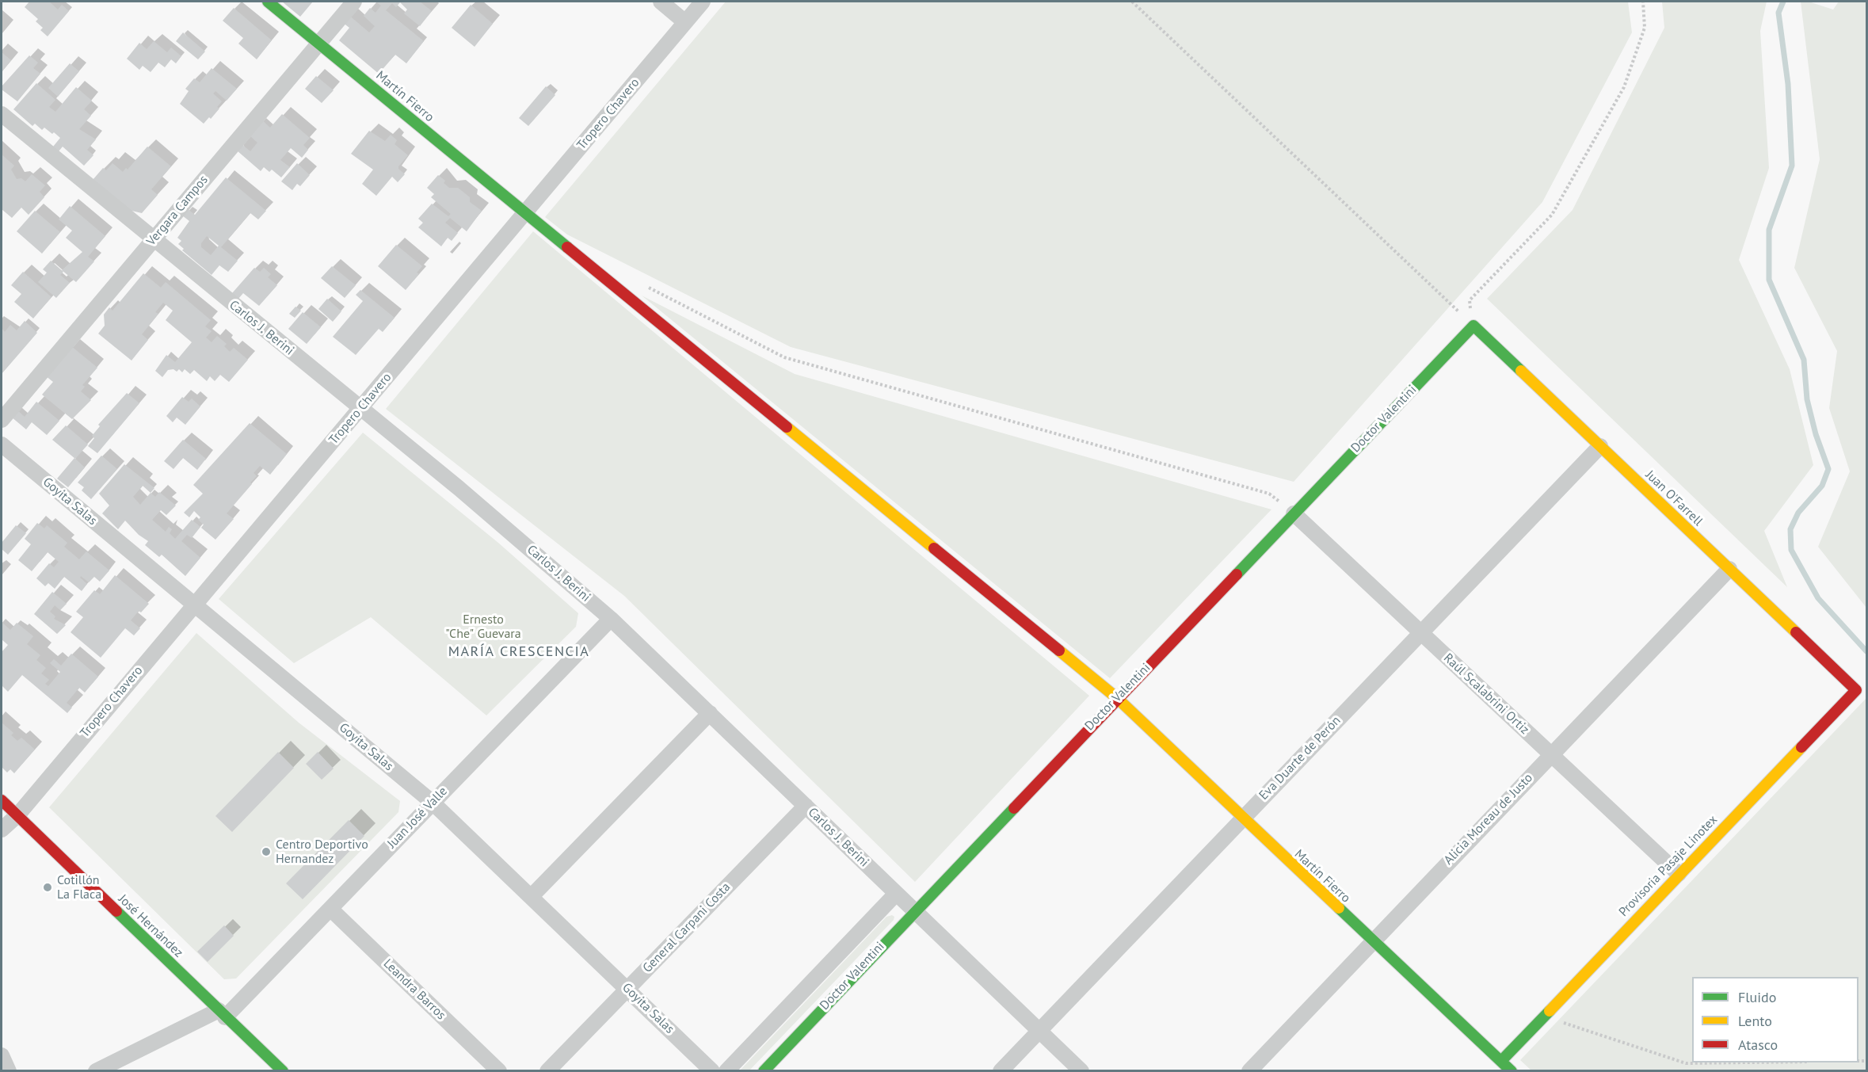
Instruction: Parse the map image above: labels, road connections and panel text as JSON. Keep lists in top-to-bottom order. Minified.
{"streets":{"street":["Martín Fierro","Tropero Chavero","Vergara Campos","Carlos J. Berini","Doctor Valentini","Juan O'Farrell","Goyita Salas","Raúl Scalabrini Ortiz","Eva Duarte de Perón","Juan José Valle","Alicia Moreau de Justo","Provisoria Pasaje Linotex","José Hernández","General Carpani Costa","Leandra Barros"]},"crossings":[["Martín Fierro","Tropero Chavero"],["Martín Fierro","Vergara Campos"],["Martín Fierro","Doctor Valentini"],["Martín Fierro","Eva Duarte de Perón"],["Martín Fierro","Alicia Moreau de Justo"],["Martín Fierro","Provisoria Pasaje Linotex"],["Tropero Chavero","Carlos J. Berini"],["Tropero Chavero","Goyita Salas"],["Tropero Chavero","José Hernández"],["Vergara Campos","Carlos J. Berini"],["Carlos J. Berini","Doctor Valentini"],["Carlos J. Berini","Eva Duarte de Perón"],["Carlos J. Berini","Juan José Valle"],["Carlos J. Berini","General Carpani Costa"],["Doctor Valentini","Juan O'Farrell"],["Doctor Valentini","Raúl Scalabrini Ortiz"],["Juan O'Farrell","Eva Duarte de Perón"],["Juan O'Farrell","Alicia Moreau de Justo"],["Juan O'Farrell","Provisoria Pasaje Linotex"],["Goyita Salas","Juan José Valle"],["Goyita Salas","General Carpani Costa"],["Raúl Scalabrini Ortiz","Eva Duarte de Perón"],["Raúl Scalabrini Ortiz","Alicia Moreau de Justo"],["Raúl Scalabrini Ortiz","Provisoria Pasaje Linotex"],["Juan José Valle","José Hernández"],["Juan José Valle","Leandra Barros"]],"districts":["MARÍA CRESCENCIA"],"parks":["Ernesto \"Che\" Guevara"],"places":["Centro Deportivo Hernandez","Cotillón La Flaca"],"legend":["Fluido","Lento","Atasco"]}
